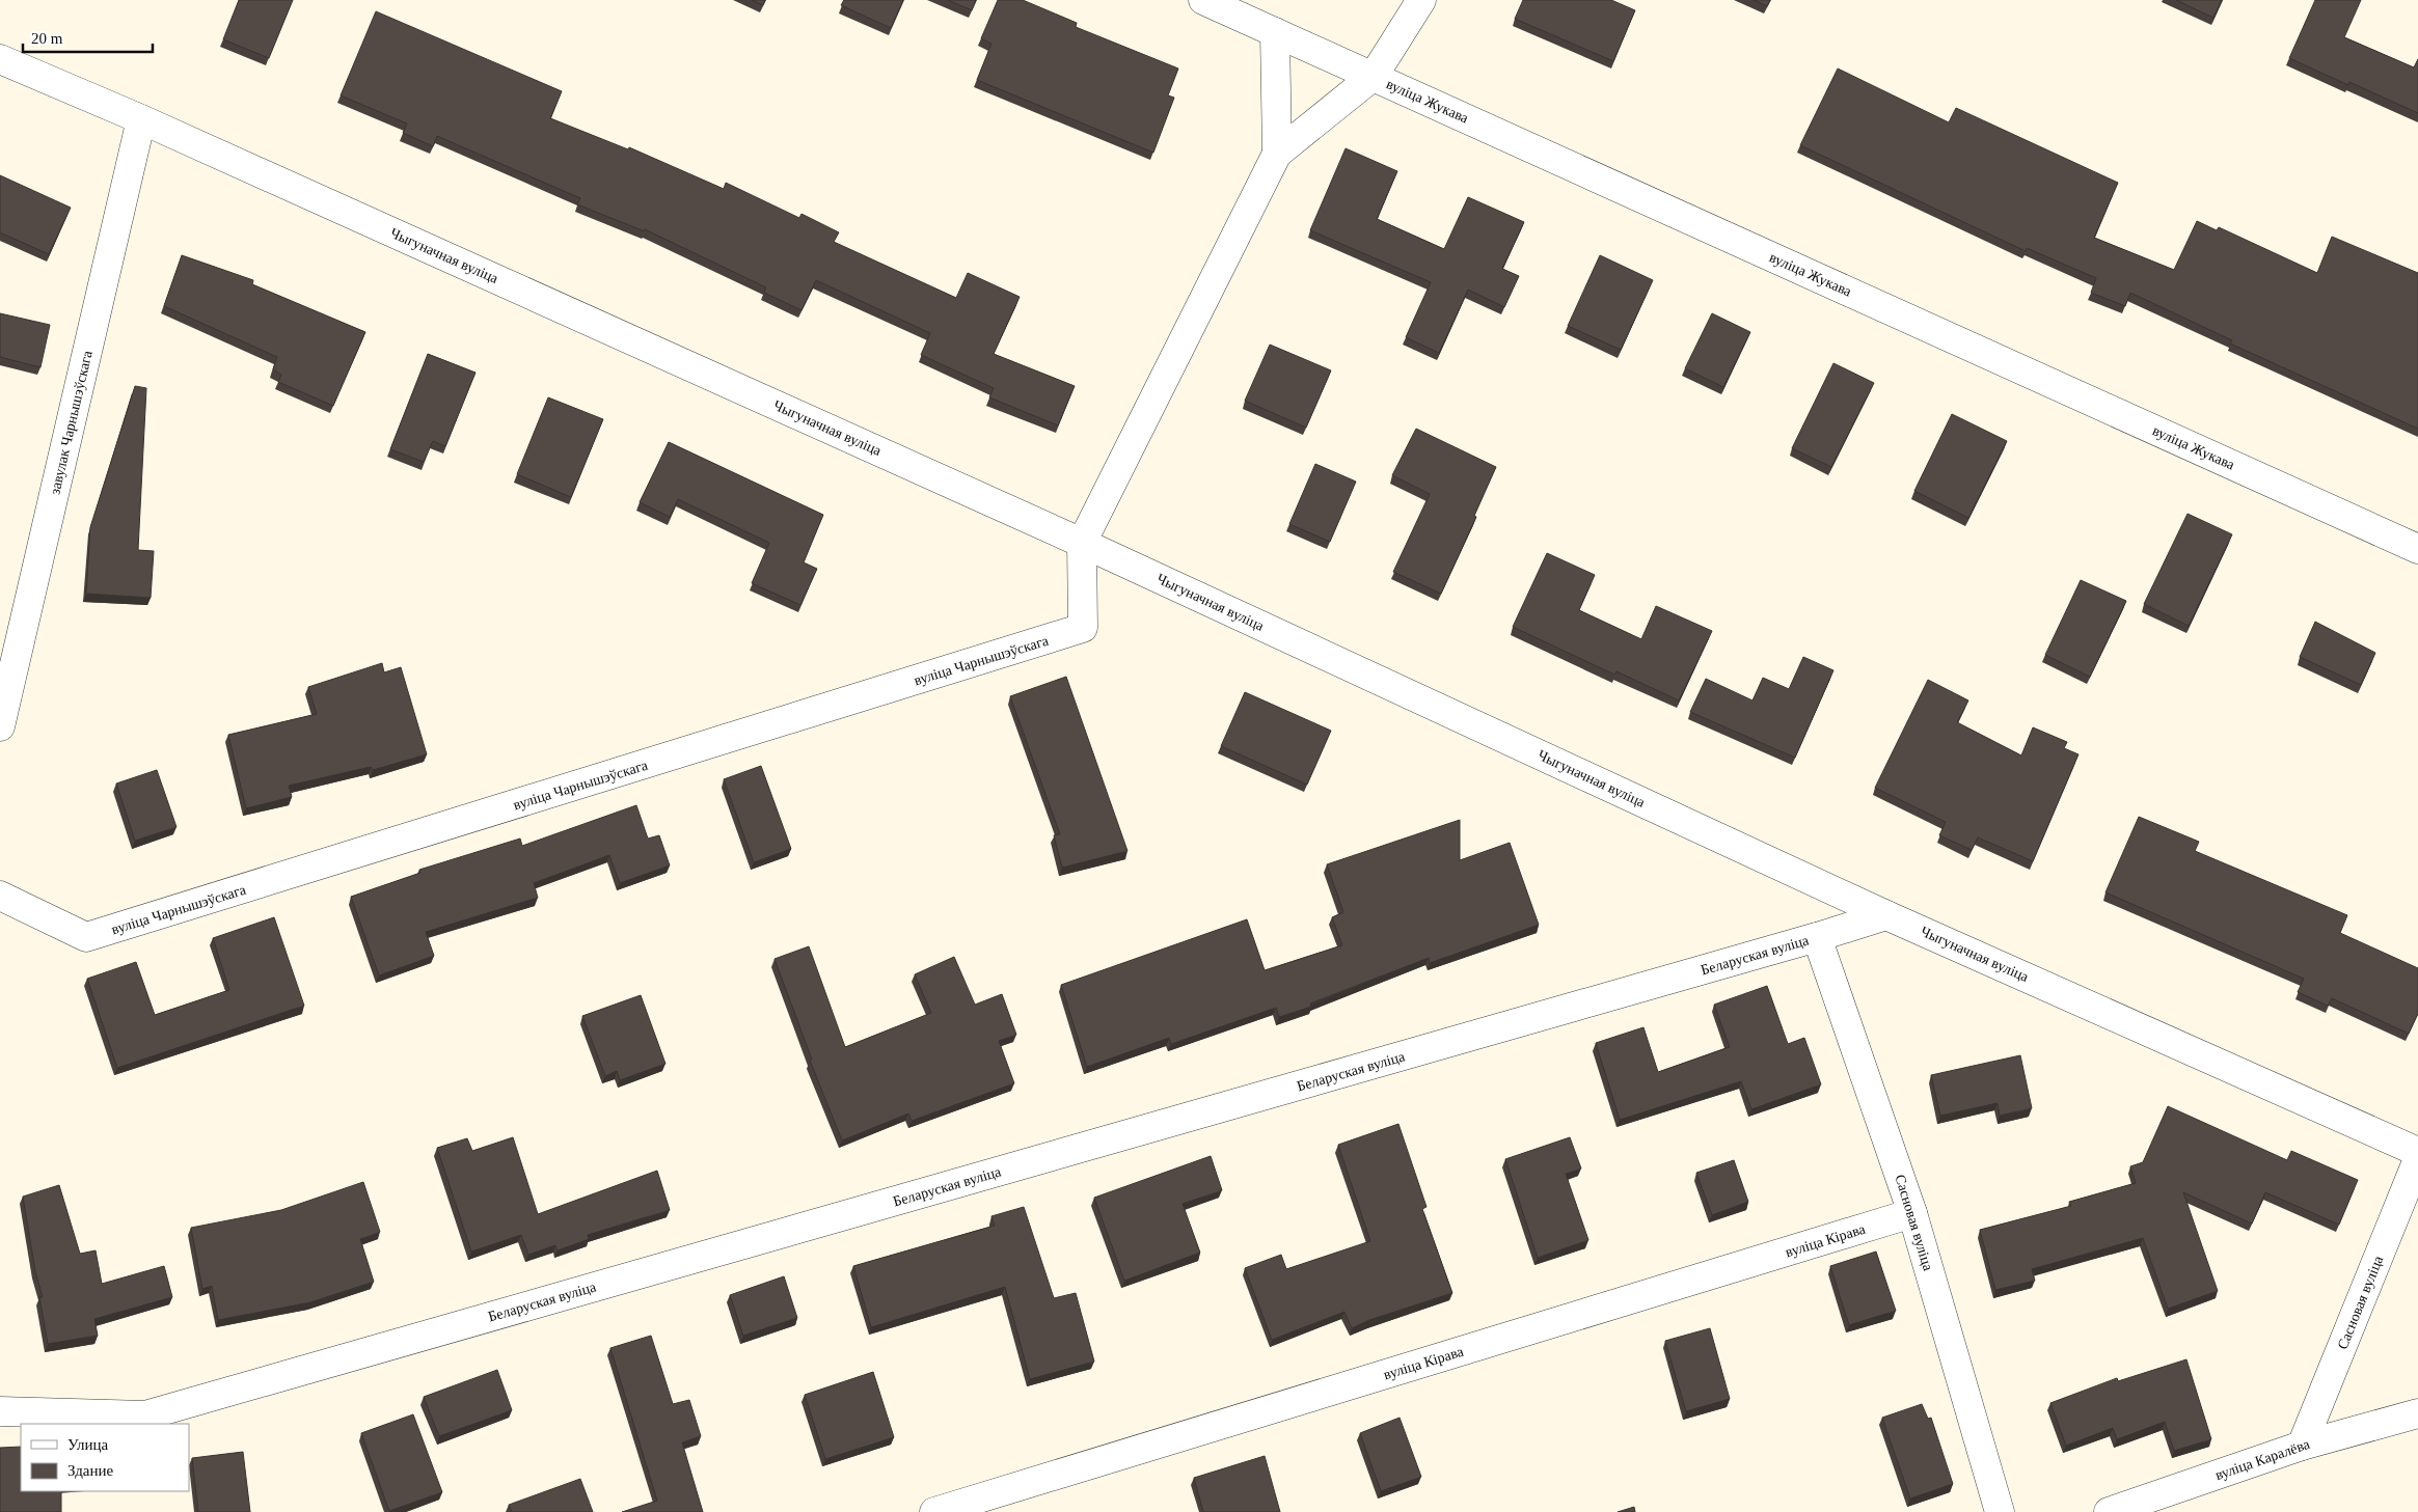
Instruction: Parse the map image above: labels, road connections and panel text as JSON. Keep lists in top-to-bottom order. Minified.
{"streets":{"street":["вуліца Жукава","Чыгуначная вуліца","завулак Чарнышэўскага","вуліца Чарнышэўскага","Беларуская вуліца","Сасновая вуліца","вуліца Кірава","вуліца Каралёва"]},"crossings":[["Чыгуначная вуліца","завулак Чарнышэўскага"],["Чыгуначная вуліца","вуліца Чарнышэўскага"],["Чыгуначная вуліца","Беларуская вуліца"],["Беларуская вуліца","Сасновая вуліца"],["Сасновая вуліца","вуліца Кірава"],["Сасновая вуліца","вуліца Каралёва"]],"legend":["Улица","Здание"],"scale_bar":"20 m"}
